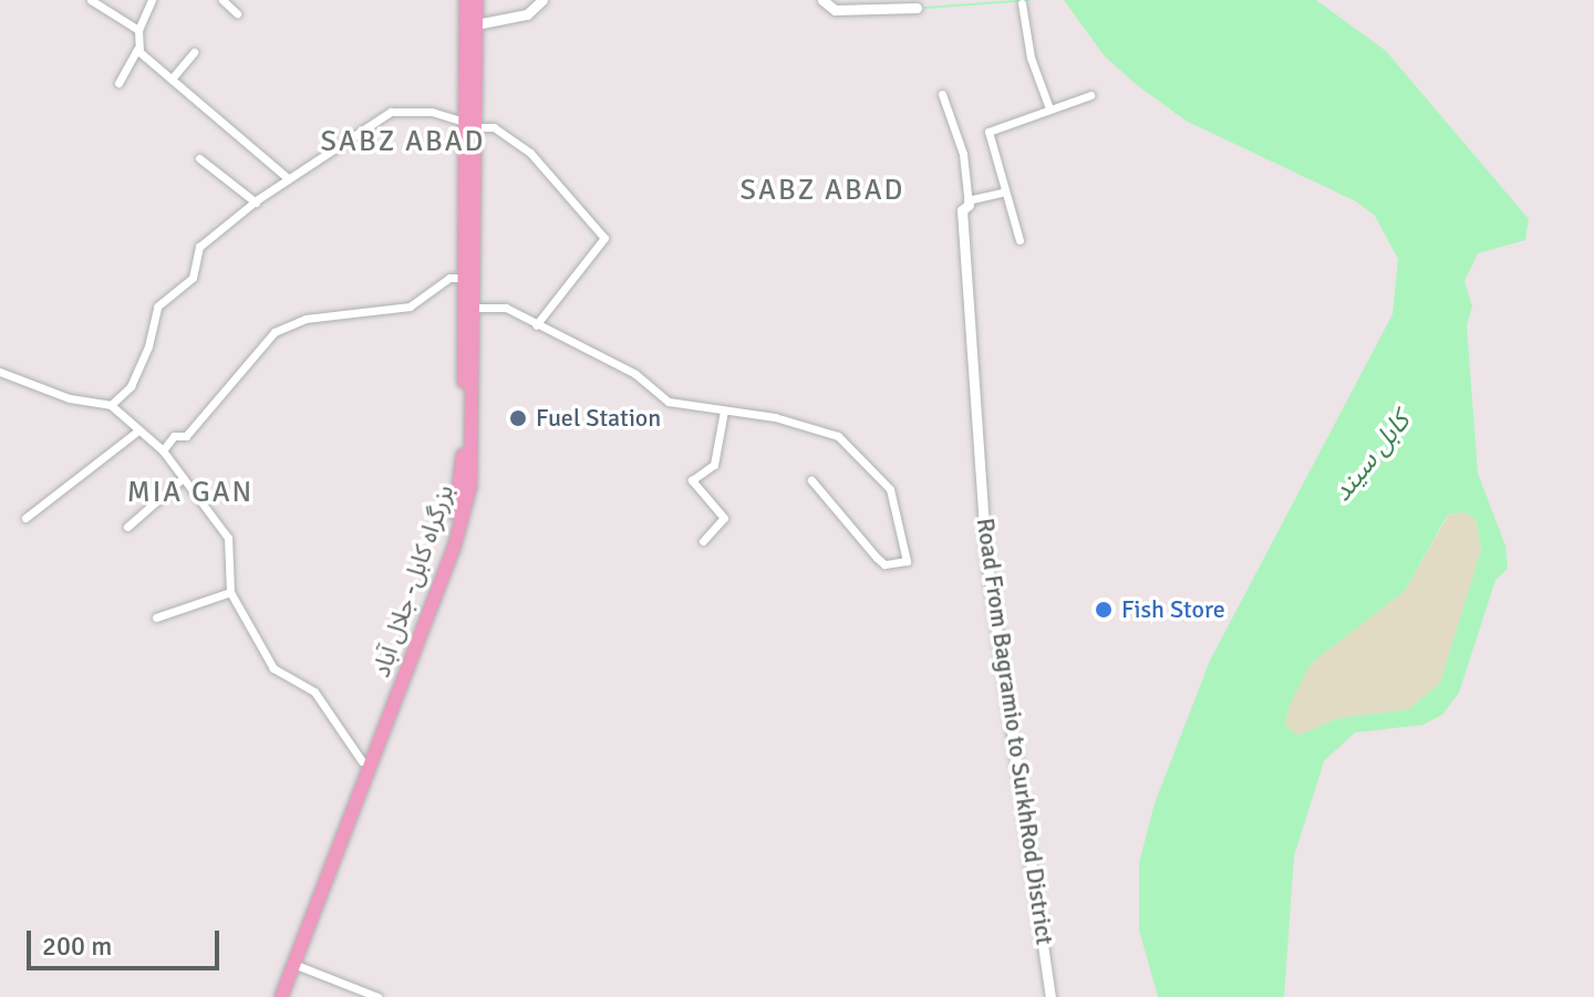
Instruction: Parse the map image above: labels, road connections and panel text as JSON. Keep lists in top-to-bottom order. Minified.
{"streets":{"highway":["بزرگراه کابل- جلال آباد"],"street":["Road From Bagramio to SurkhRod District"]},"districts":["SABZ ABAD","SABZ ABAD","MIA GAN"],"water":["کابل سيند"],"places":["Fuel Station","Fish Store"],"scale_bar":"200 m"}
